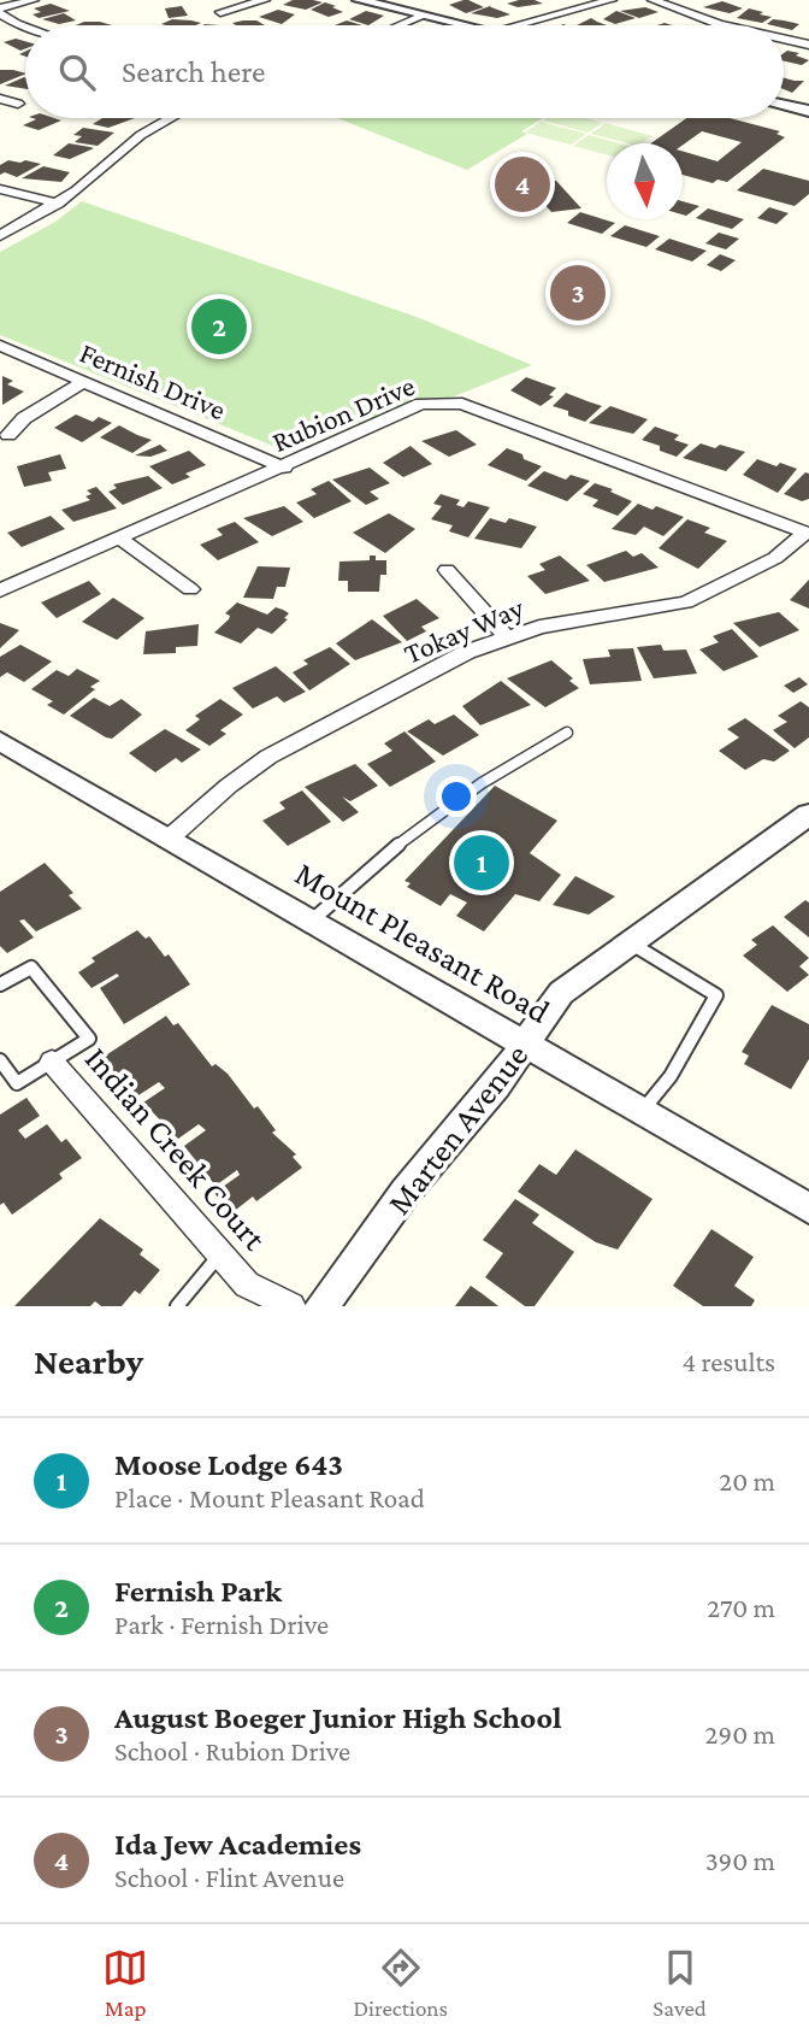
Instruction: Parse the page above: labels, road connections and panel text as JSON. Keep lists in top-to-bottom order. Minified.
{"streets":{"street":["Fernish Drive","Rubion Drive","Tokay Way","Mount Pleasant Road","Marten Avenue","Indian Creek Court"]},"crossings":[["Fernish Drive","Rubion Drive"],["Rubion Drive","Tokay Way"],["Tokay Way","Mount Pleasant Road"],["Mount Pleasant Road","Marten Avenue"]],"north":"bottom","page":{"search":"Search here","pins":["4","3","2","1"],"heading":["Nearby","4 results"],"list":[{"mark":"1","name":"Moose Lodge 643","note":"Place · Mount Pleasant Road","value":"20 m"},{"mark":"2","name":"Fernish Park","note":"Park · Fernish Drive","value":"270 m"},{"mark":"3","name":"August Boeger Junior High School","note":"School · Rubion Drive","value":"290 m"},{"mark":"4","name":"Ida Jew Academies","note":"School · Flint Avenue","value":"390 m"}],"nav":["Map","Directions","Saved"]}}
